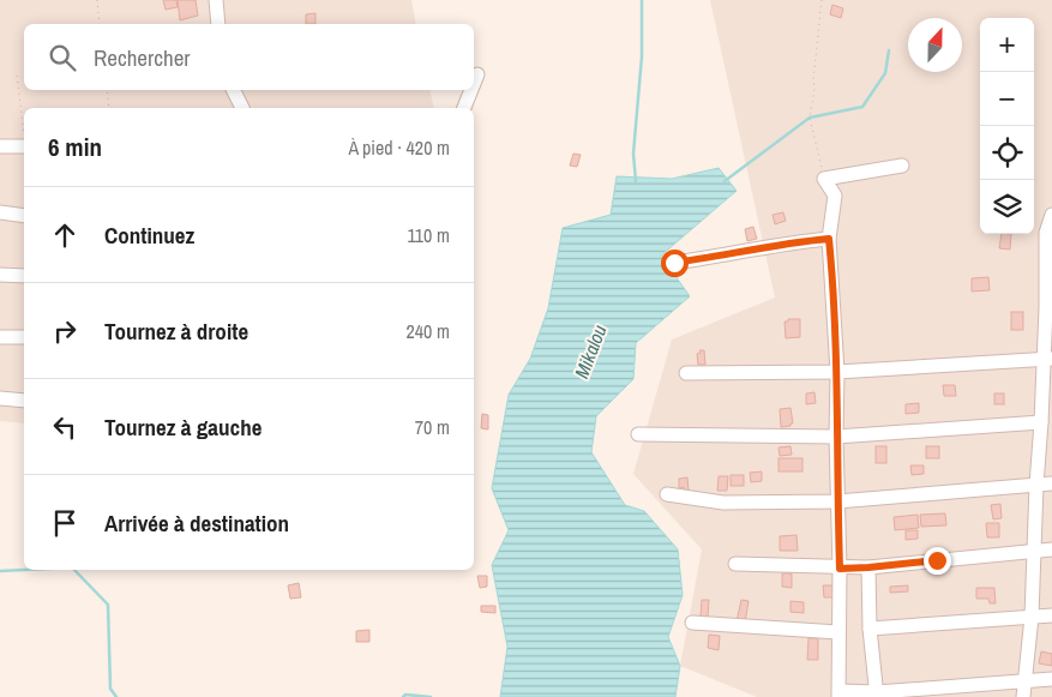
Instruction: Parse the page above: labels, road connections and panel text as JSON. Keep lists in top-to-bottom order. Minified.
{"water":["Mikalou"],"north":"top","page":{"map_buttons":["+","−"],"search":"Rechercher","heading":["6 min","À pied · 420 m"],"list":[["Continuez","110 m"],["Tournez à droite","240 m"],["Tournez à gauche","70 m"],"Arrivée à destination"]}}
